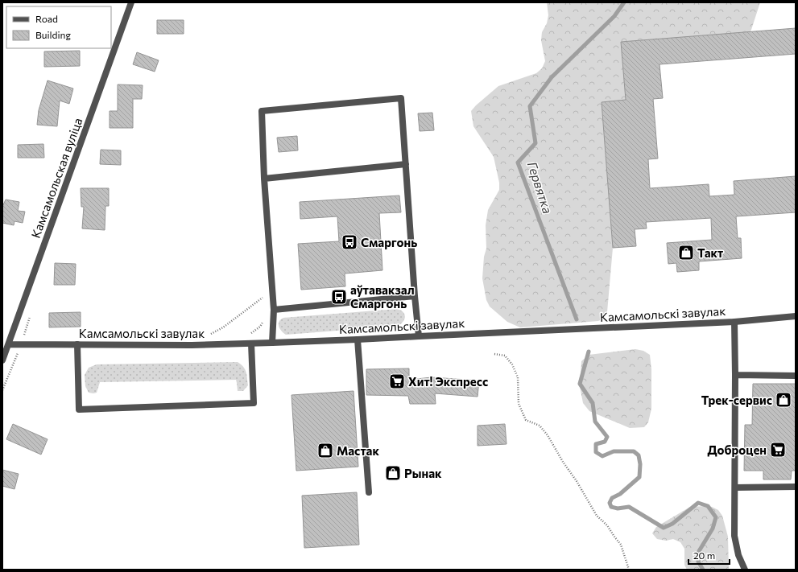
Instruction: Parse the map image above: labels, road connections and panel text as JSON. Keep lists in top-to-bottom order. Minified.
{"streets":{"street":["Камсамольская вуліца","Камсамольскі завулак"]},"crossings":[["Камсамольская вуліца","Камсамольскі завулак"]],"water":["Гервятка"],"places":{"bus stop":["Смаргонь","аўтавакзал Смаргонь"],"shop":["Такт","Трек-сервис","Мастак","Рынак"],"supermarket":["Хит! Экспресс","Доброцен"]},"legend":["Road","Building"],"scale_bar":"20 m"}
